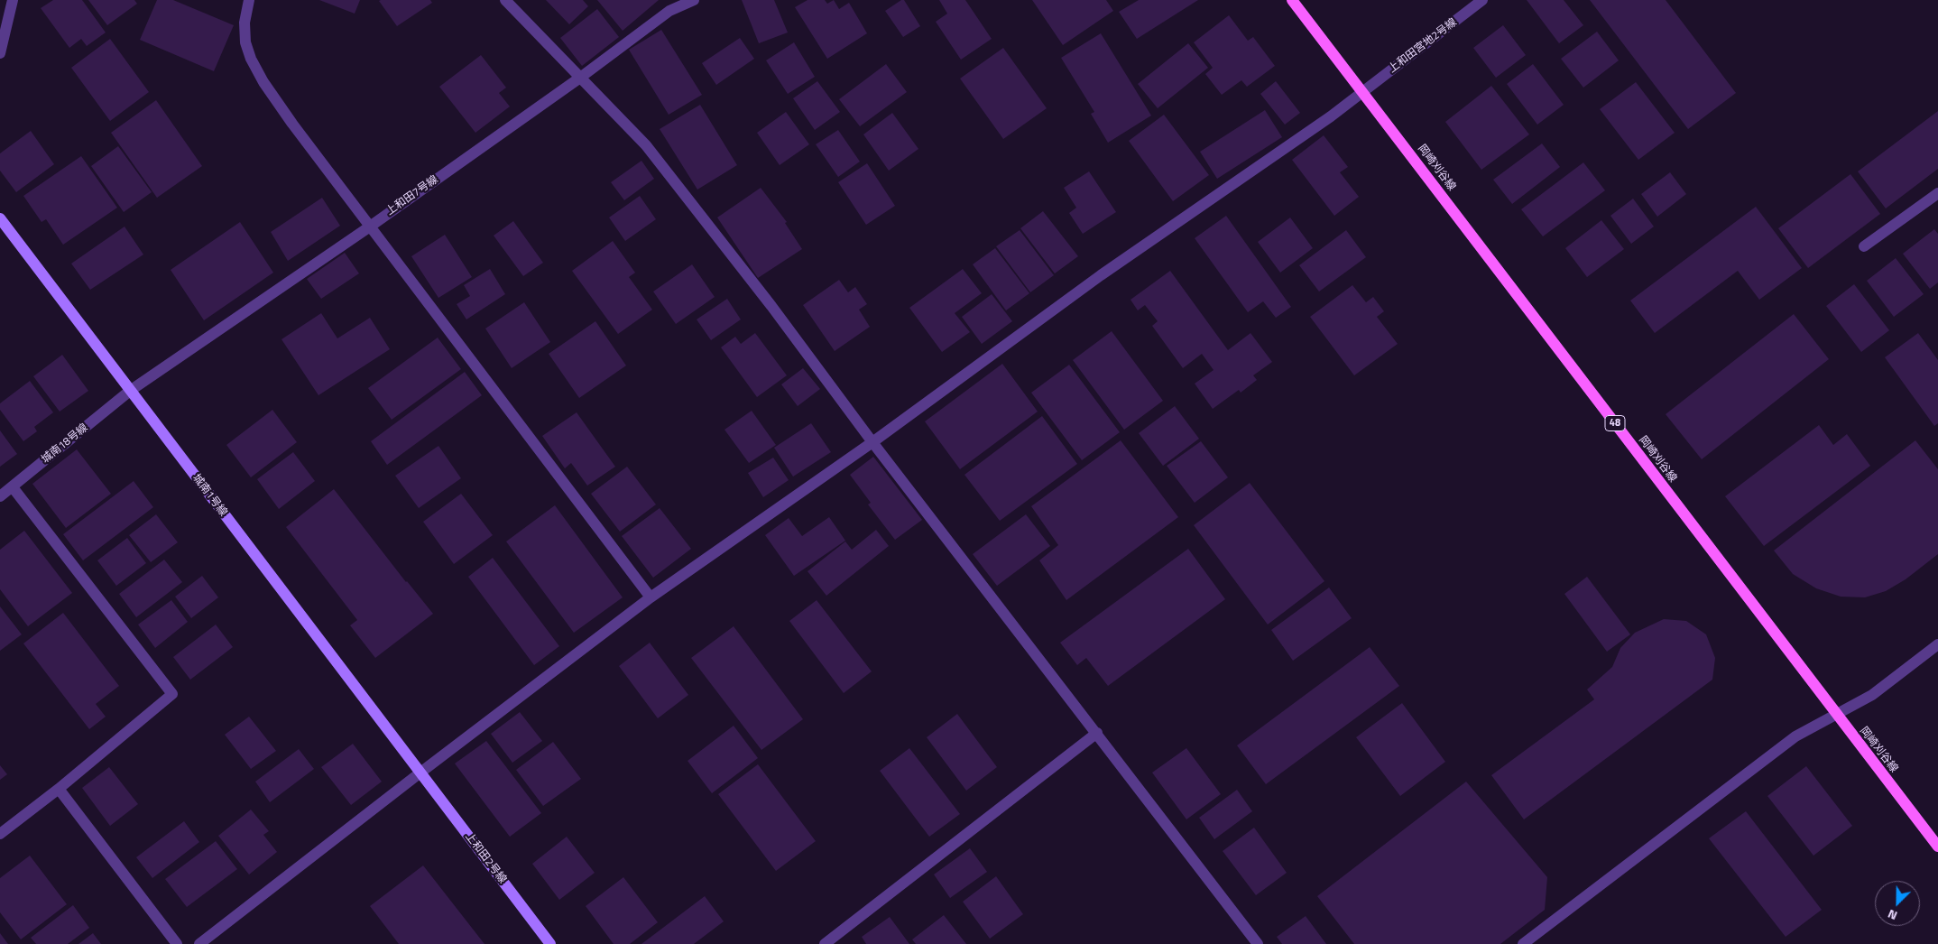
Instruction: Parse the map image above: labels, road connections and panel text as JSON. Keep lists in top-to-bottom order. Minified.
{"streets":{"main road":["岡崎刈谷線","48"],"street":["上和田宮地2号線","上和田7号線","城南18号線","城南1号線","上和田2号線"]},"crossings":[["上和田宮地2号線","岡崎刈谷線"],["上和田宮地2号線","城南1号線"],["上和田宮地2号線","上和田2号線"],["上和田7号線","城南18号線"],["上和田7号線","城南1号線"],["城南18号線","城南1号線"],["城南1号線","上和田2号線"]],"north":"bottom left"}
